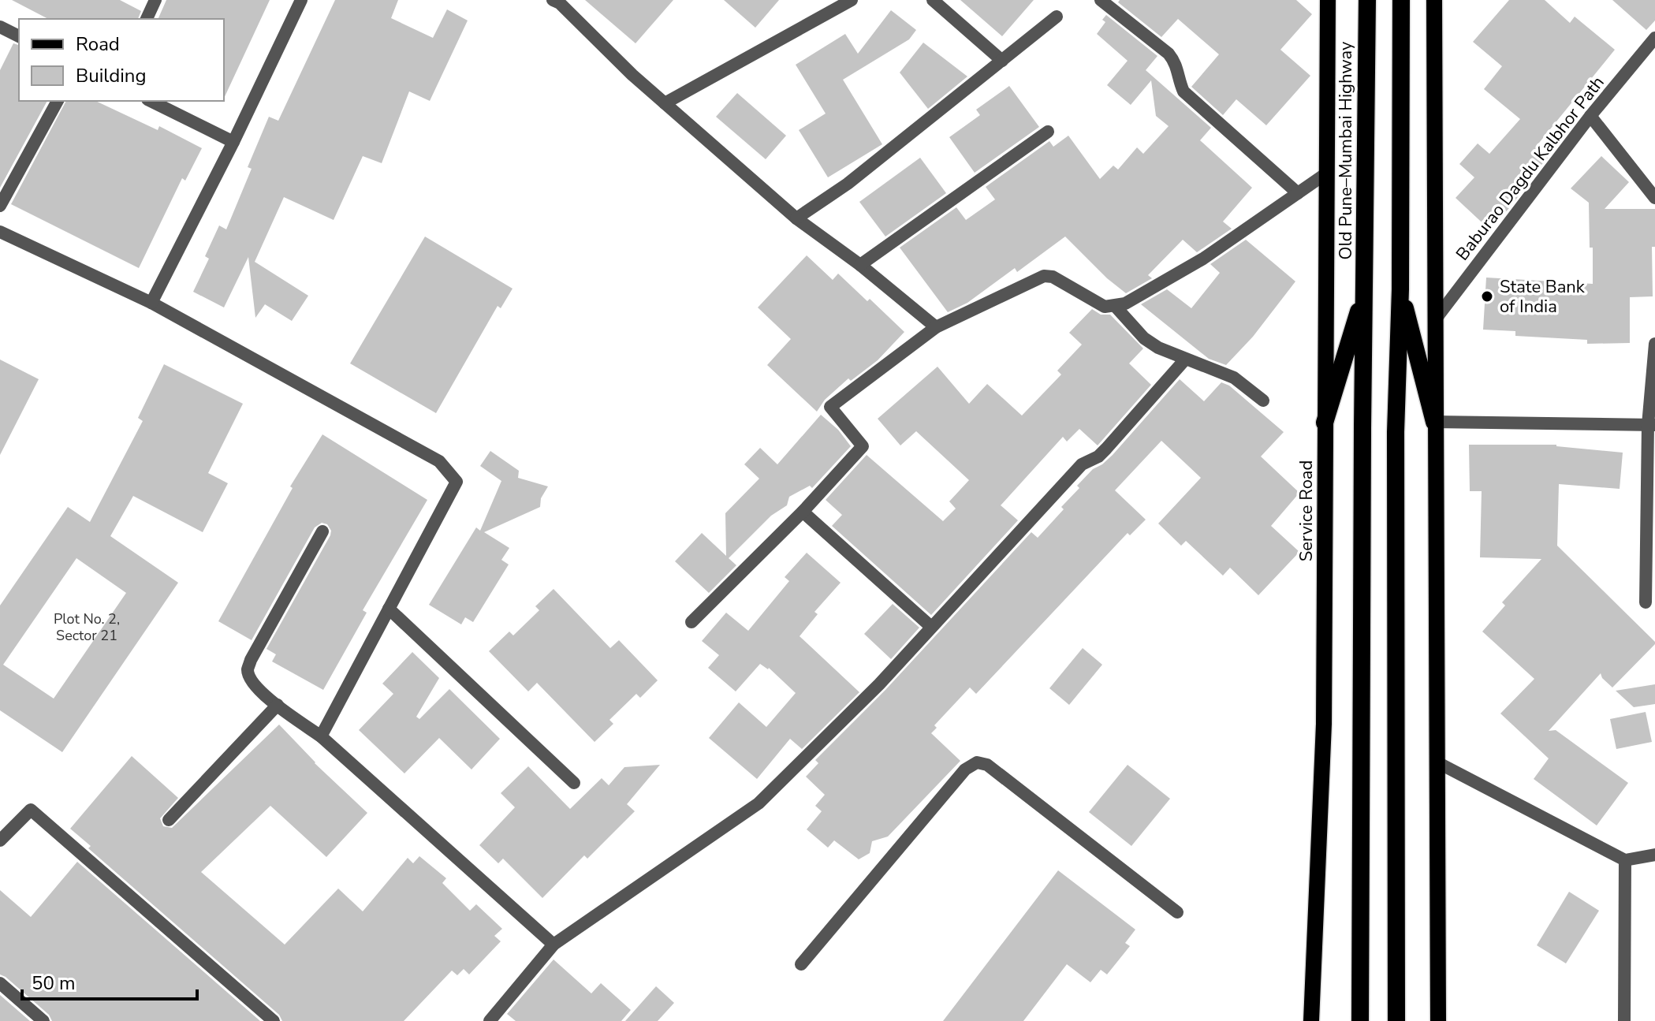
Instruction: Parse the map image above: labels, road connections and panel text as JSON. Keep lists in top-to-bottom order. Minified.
{"streets":{"highway":["Old Pune–Mumbai Highway"],"main road":["Service Road"],"street":["Baburao Dagdu Kalbhor Path"]},"places":["State Bank of India"],"house_numbers":["Plot No. 2, Sector 21"],"legend":["Road","Building"],"scale_bar":"50 m"}
